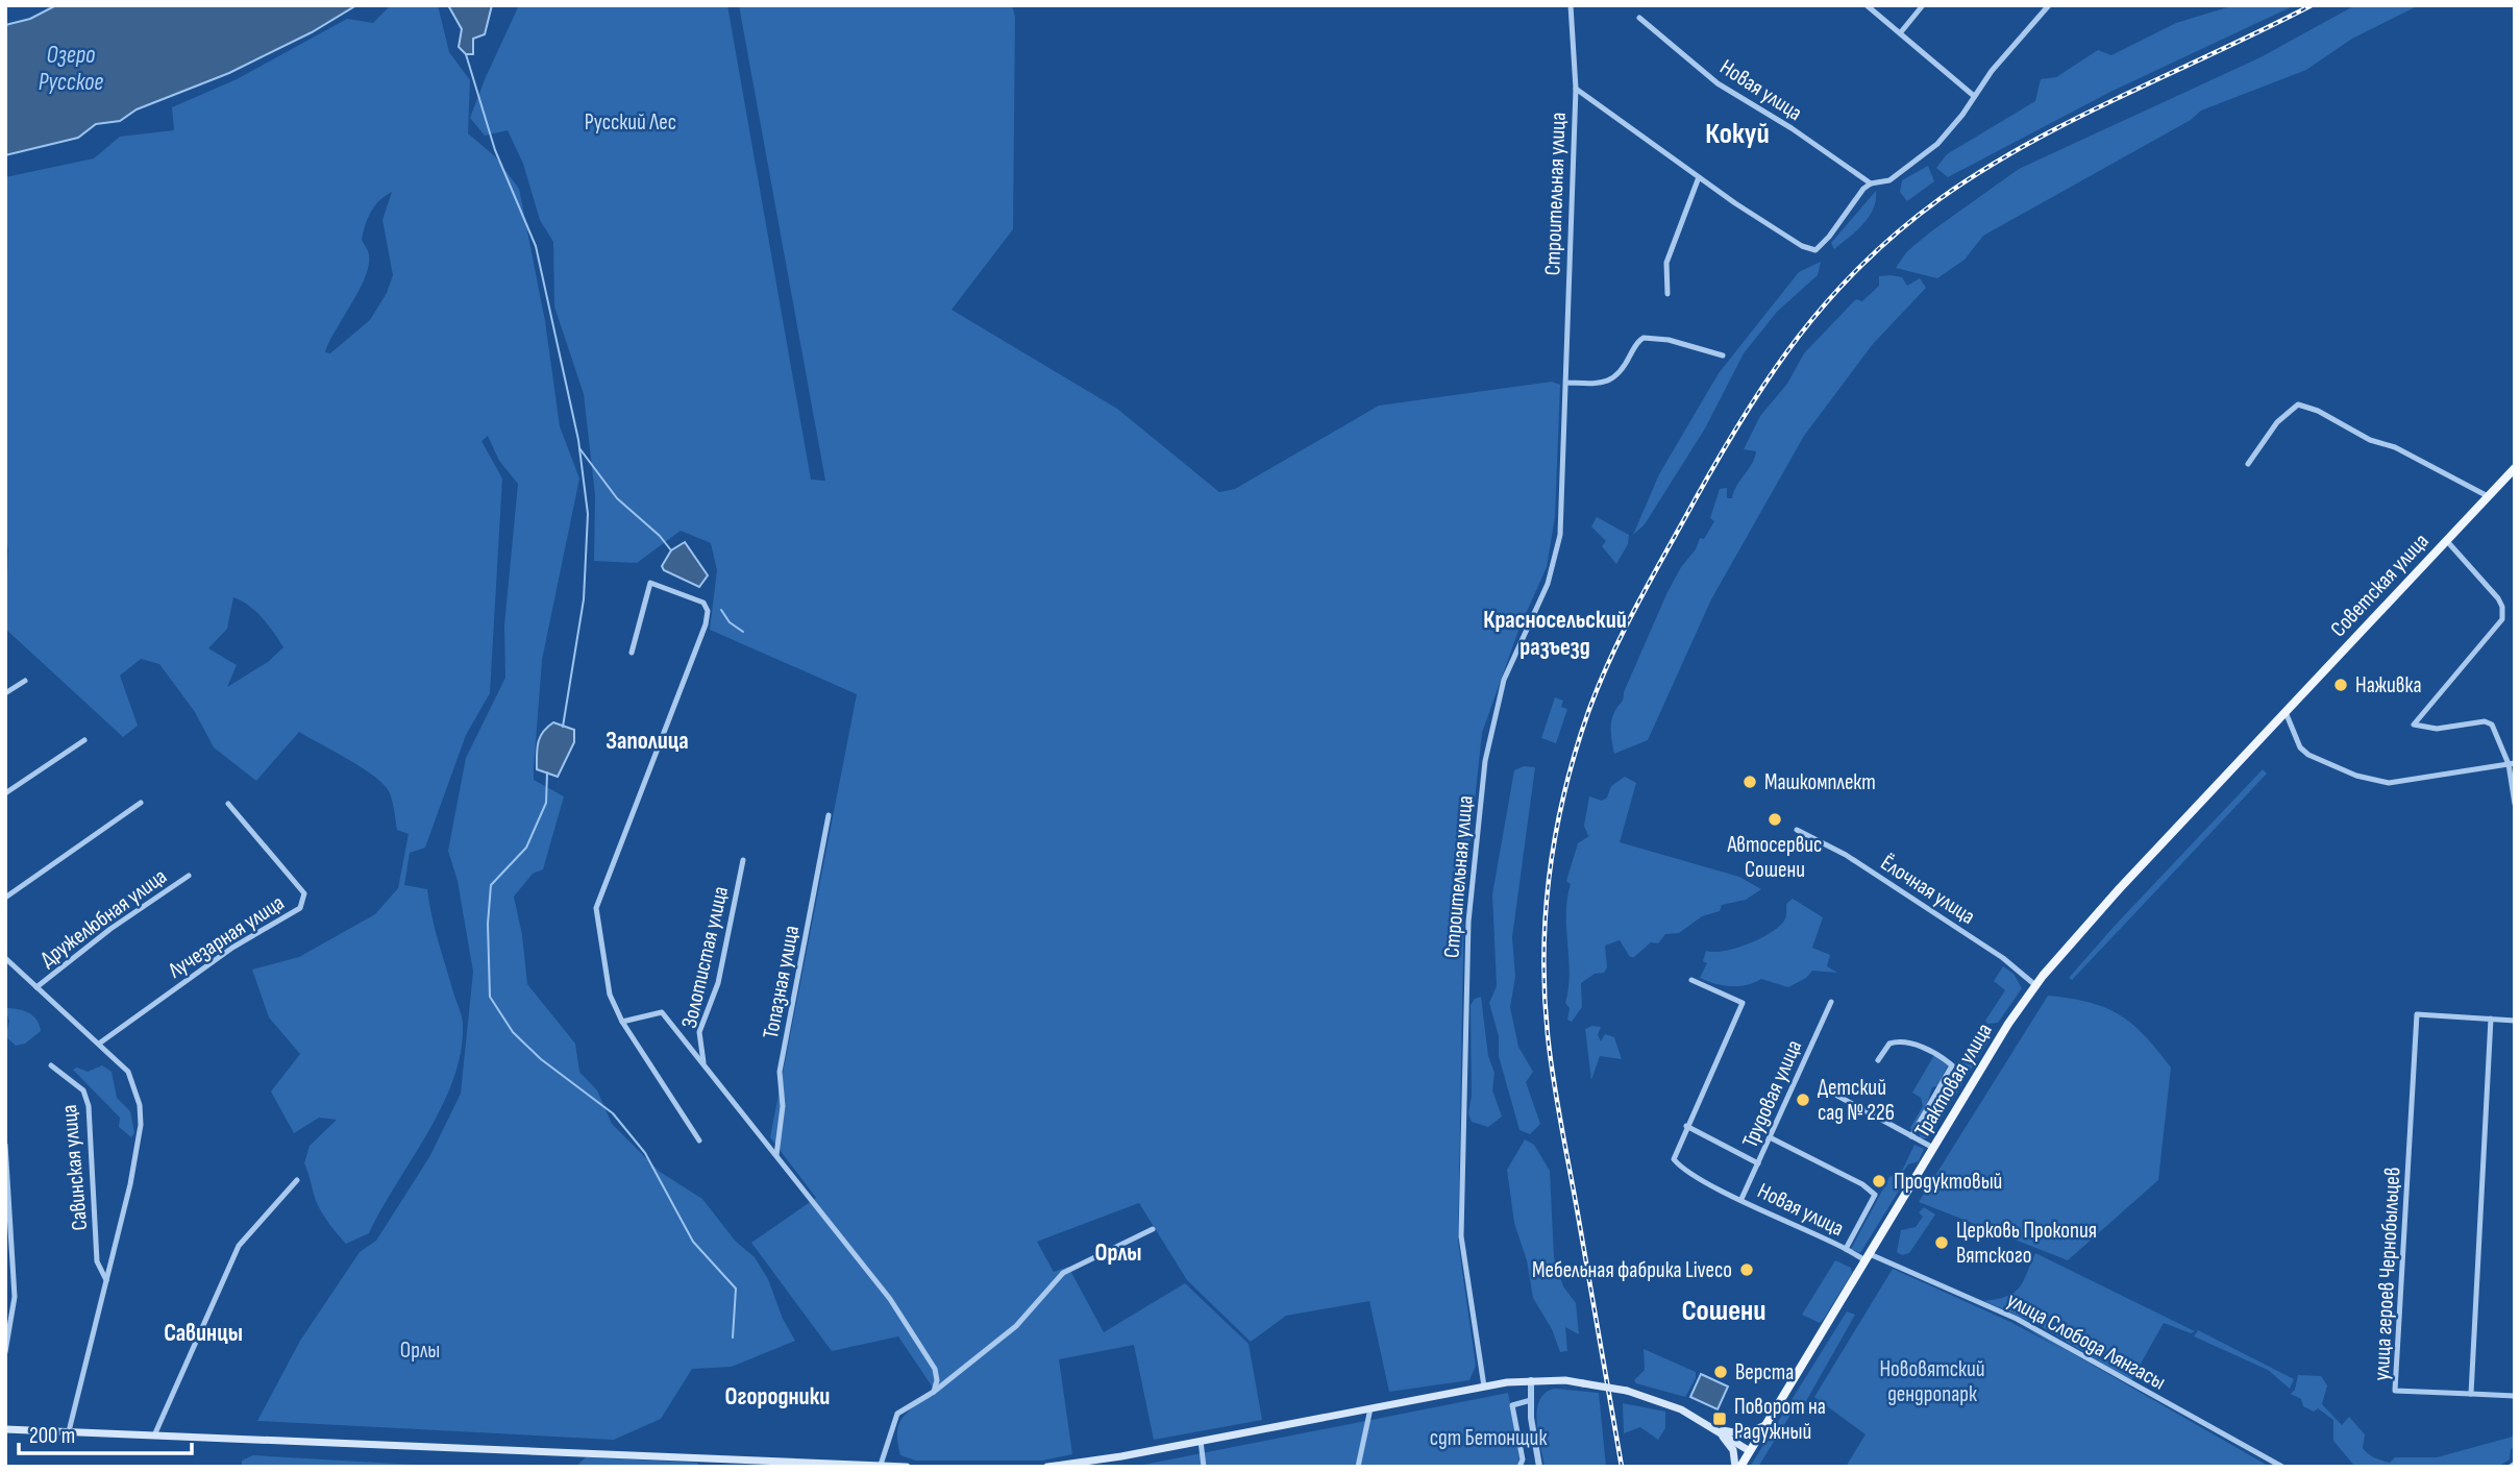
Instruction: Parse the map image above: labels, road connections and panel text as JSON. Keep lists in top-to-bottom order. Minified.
{"streets":{"main road":["Советская улица","Трактовая улица"],"street":["Новая улица","Строительная улица","Ёлочная улица","Дружелюбная улица","Лучезарная улица","Золотистая улица","Топазная улица","Трудовая улица","Савинская улица","улица героев Чернобыльцев","улица Слобода Лянгасы"]},"crossings":[["Новая улица","Трактовая улица"],["Новая улица","Трудовая улица"],["Новая улица","улица Слобода Лянгасы"],["Советская улица","Трактовая улица"],["Ёлочная улица","Трактовая улица"],["Трактовая улица","улица Слобода Лянгасы"]],"districts":["Кокуй","Красносельский разъезд","Заполица","Орлы","Сошени","Савинцы","Огородники"],"water":["Озеро Русское"],"parks":["Русский Лес","Орлы","Нововятский дендропарк","сдт Бетонщик"],"places":{"other":["Наживка","Машкомплект","Автосервис Сошени","Детский сад № 226","Продуктовый","Церковь Прокопия Вятского","Мебельная фабрика Liveco","Верста"],"transit":["Поворот на Радужный"]},"scale_bar":"200 m"}
